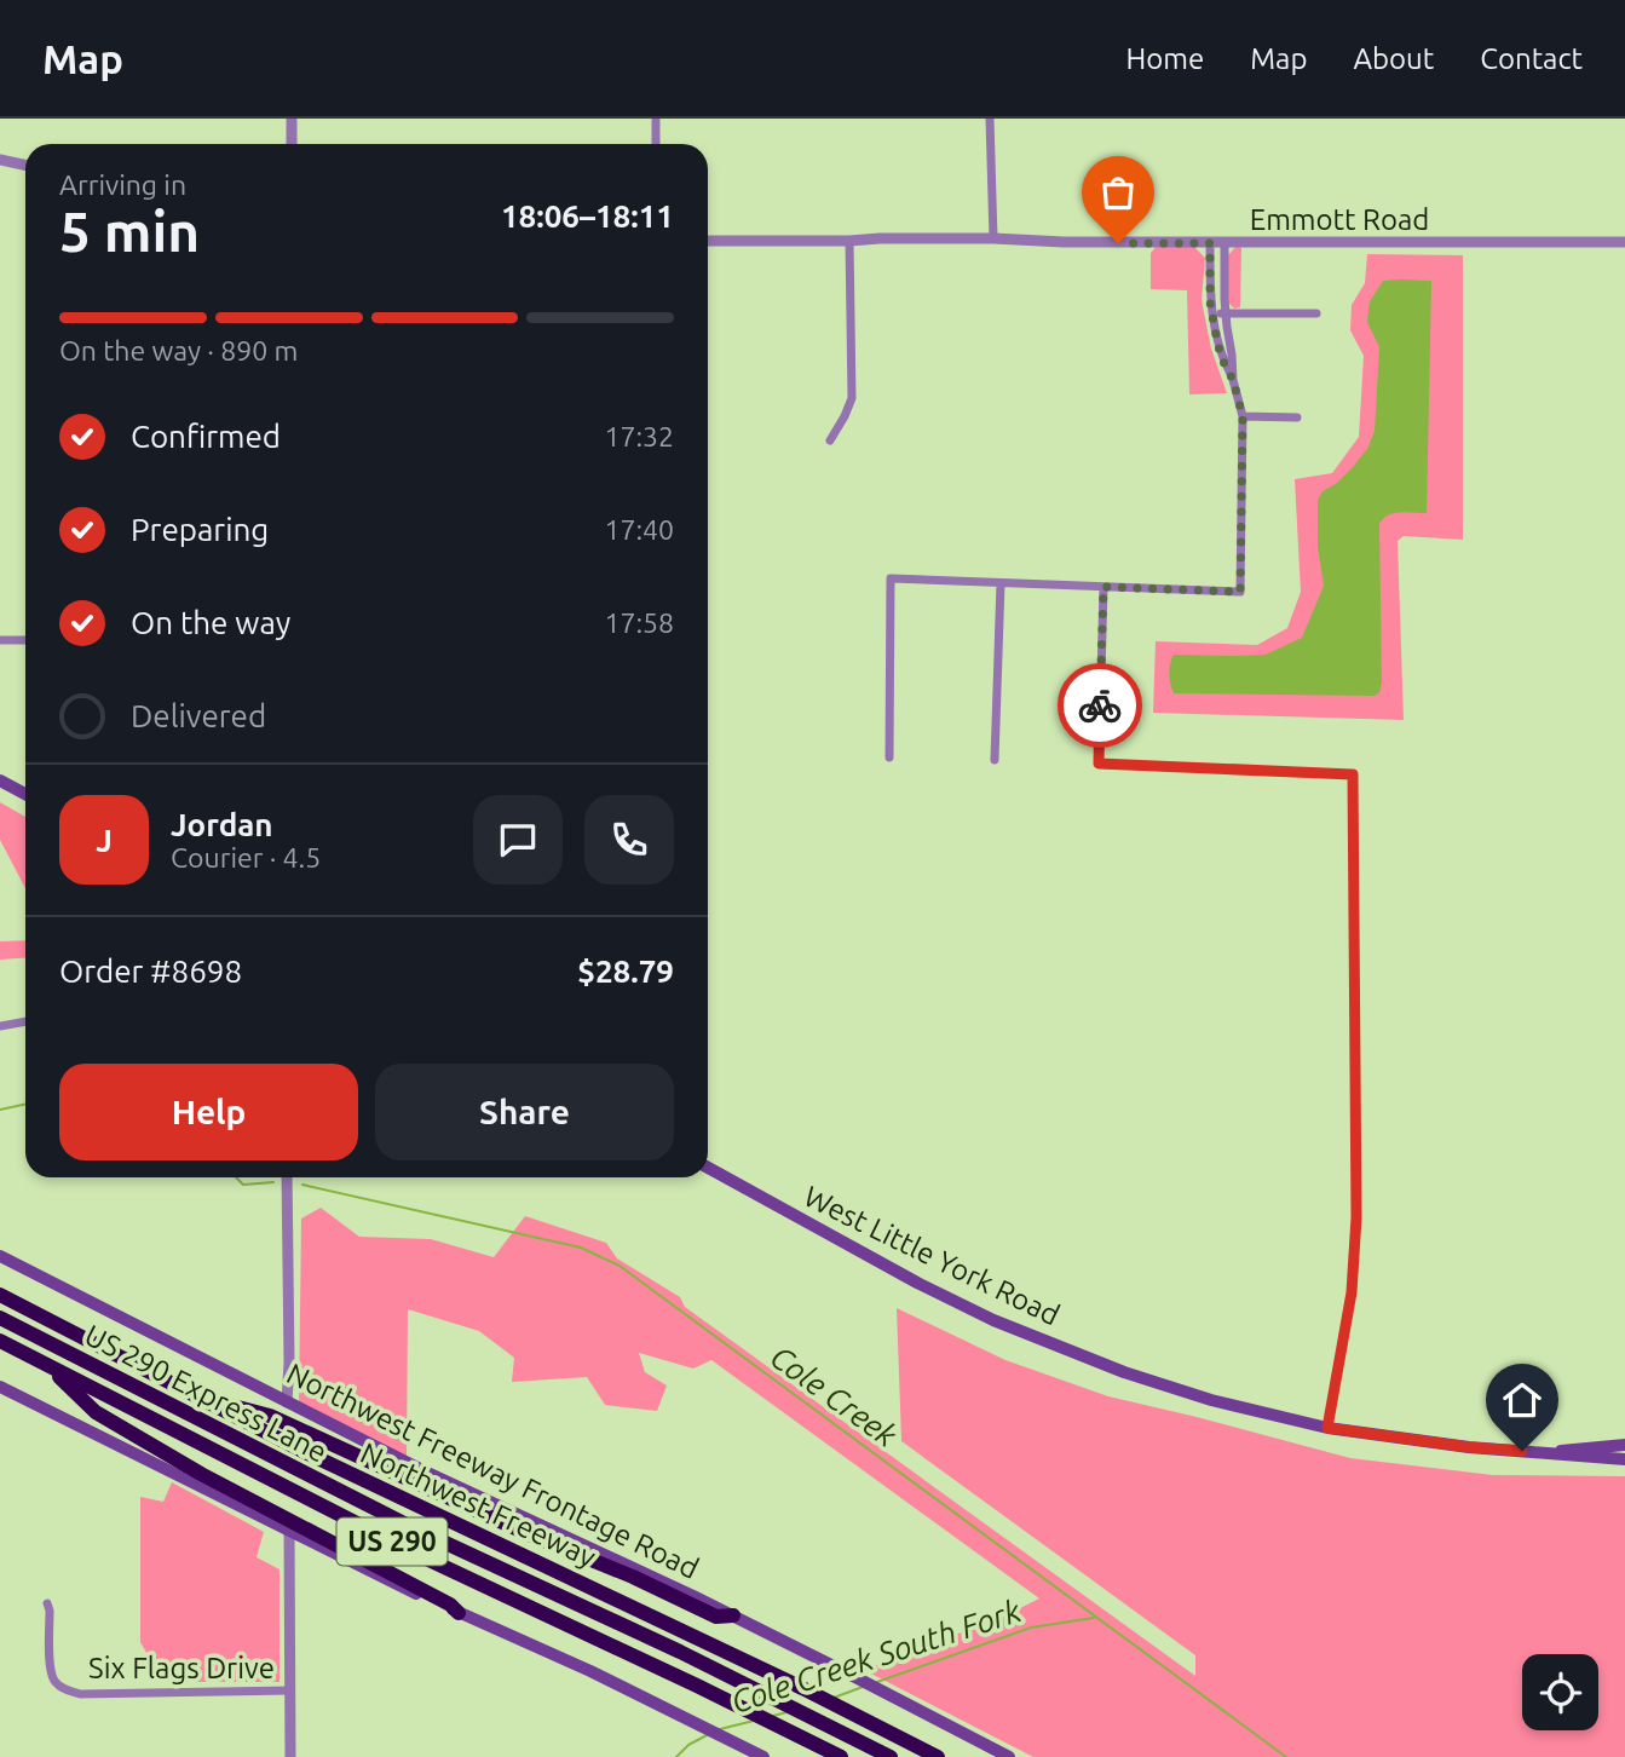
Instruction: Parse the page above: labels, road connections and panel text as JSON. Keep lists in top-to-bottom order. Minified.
{"streets":{"highway":["US 290 Express Lane","Northwest Freeway","US 290"],"main road":["West Little York Road","Northwest Freeway Frontage Road"],"street":["Emmott Road","Six Flags Drive"]},"water":["Cole Creek","Cole Creek South Fork"],"page":{"header":"Map","nav":["Home","Map","About","Contact"],"heading":["5 min","Arriving in","18:06–18:11"],"panel":["Jordan","Courier · 4.5","Order #8698","$28.79"],"bar":"On the way · 890 m","list":[["Confirmed","17:32"],["Preparing","17:40"],["On the way","17:58"],"Delivered"],"round":"J","buttons":["Help","Share"]}}
